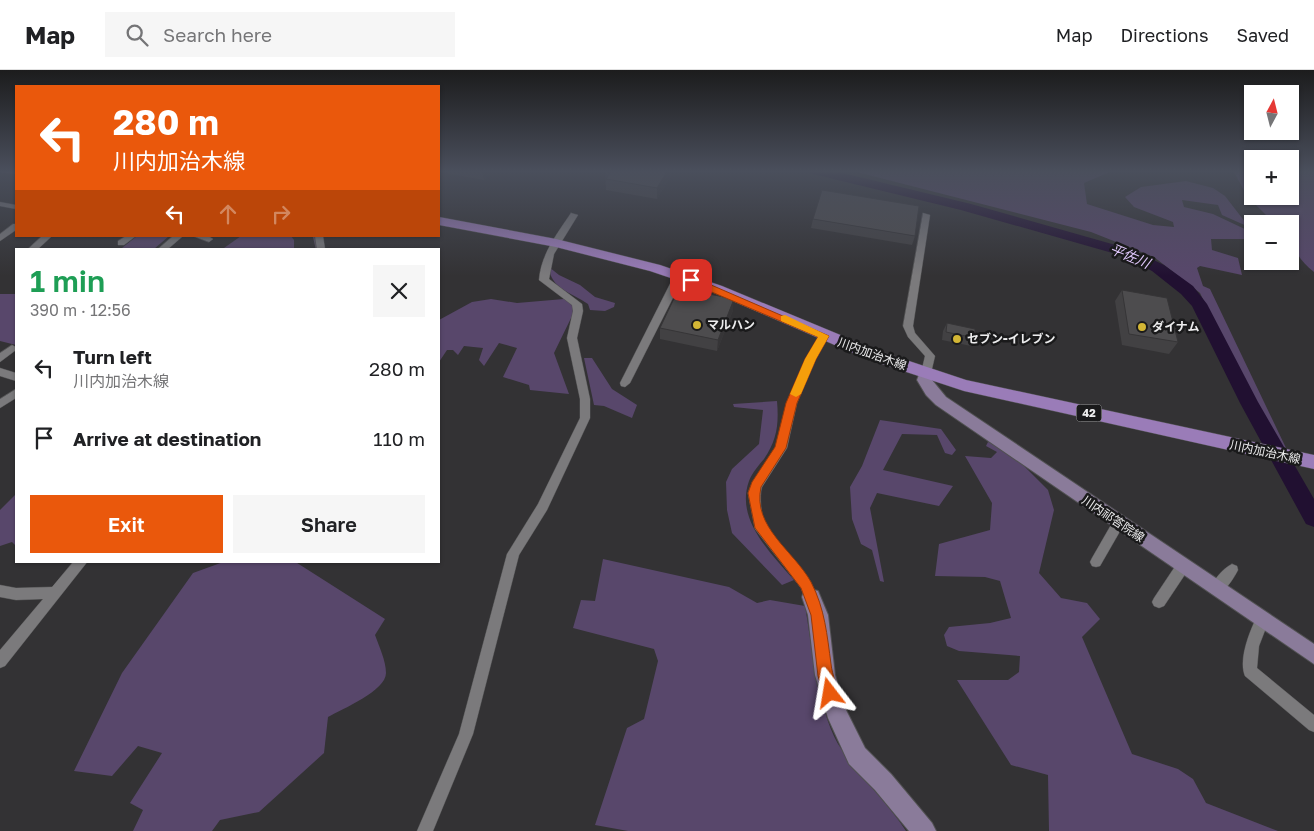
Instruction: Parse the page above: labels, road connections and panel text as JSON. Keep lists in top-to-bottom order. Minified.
{"streets":{"main road":["川内加治木線","42","川内祁答院線"]},"crossings":[["川内加治木線","川内祁答院線"]],"water":["平佐川"],"places":["マルハン","ダイナム","セブン-イレブン"],"north":"top","page":{"header":"Map","search":"Search here","nav":["Map","Directions","Saved"],"map_buttons":["+","−"],"turn":["280 m","川内加治木線"],"heading":["1 min","390 m · 12:56"],"list":[{"name":"Turn left","note":"川内加治木線","value":"280 m"},{"name":"Arrive at destination","value":"110 m"}],"buttons":["Exit","Share"]}}
